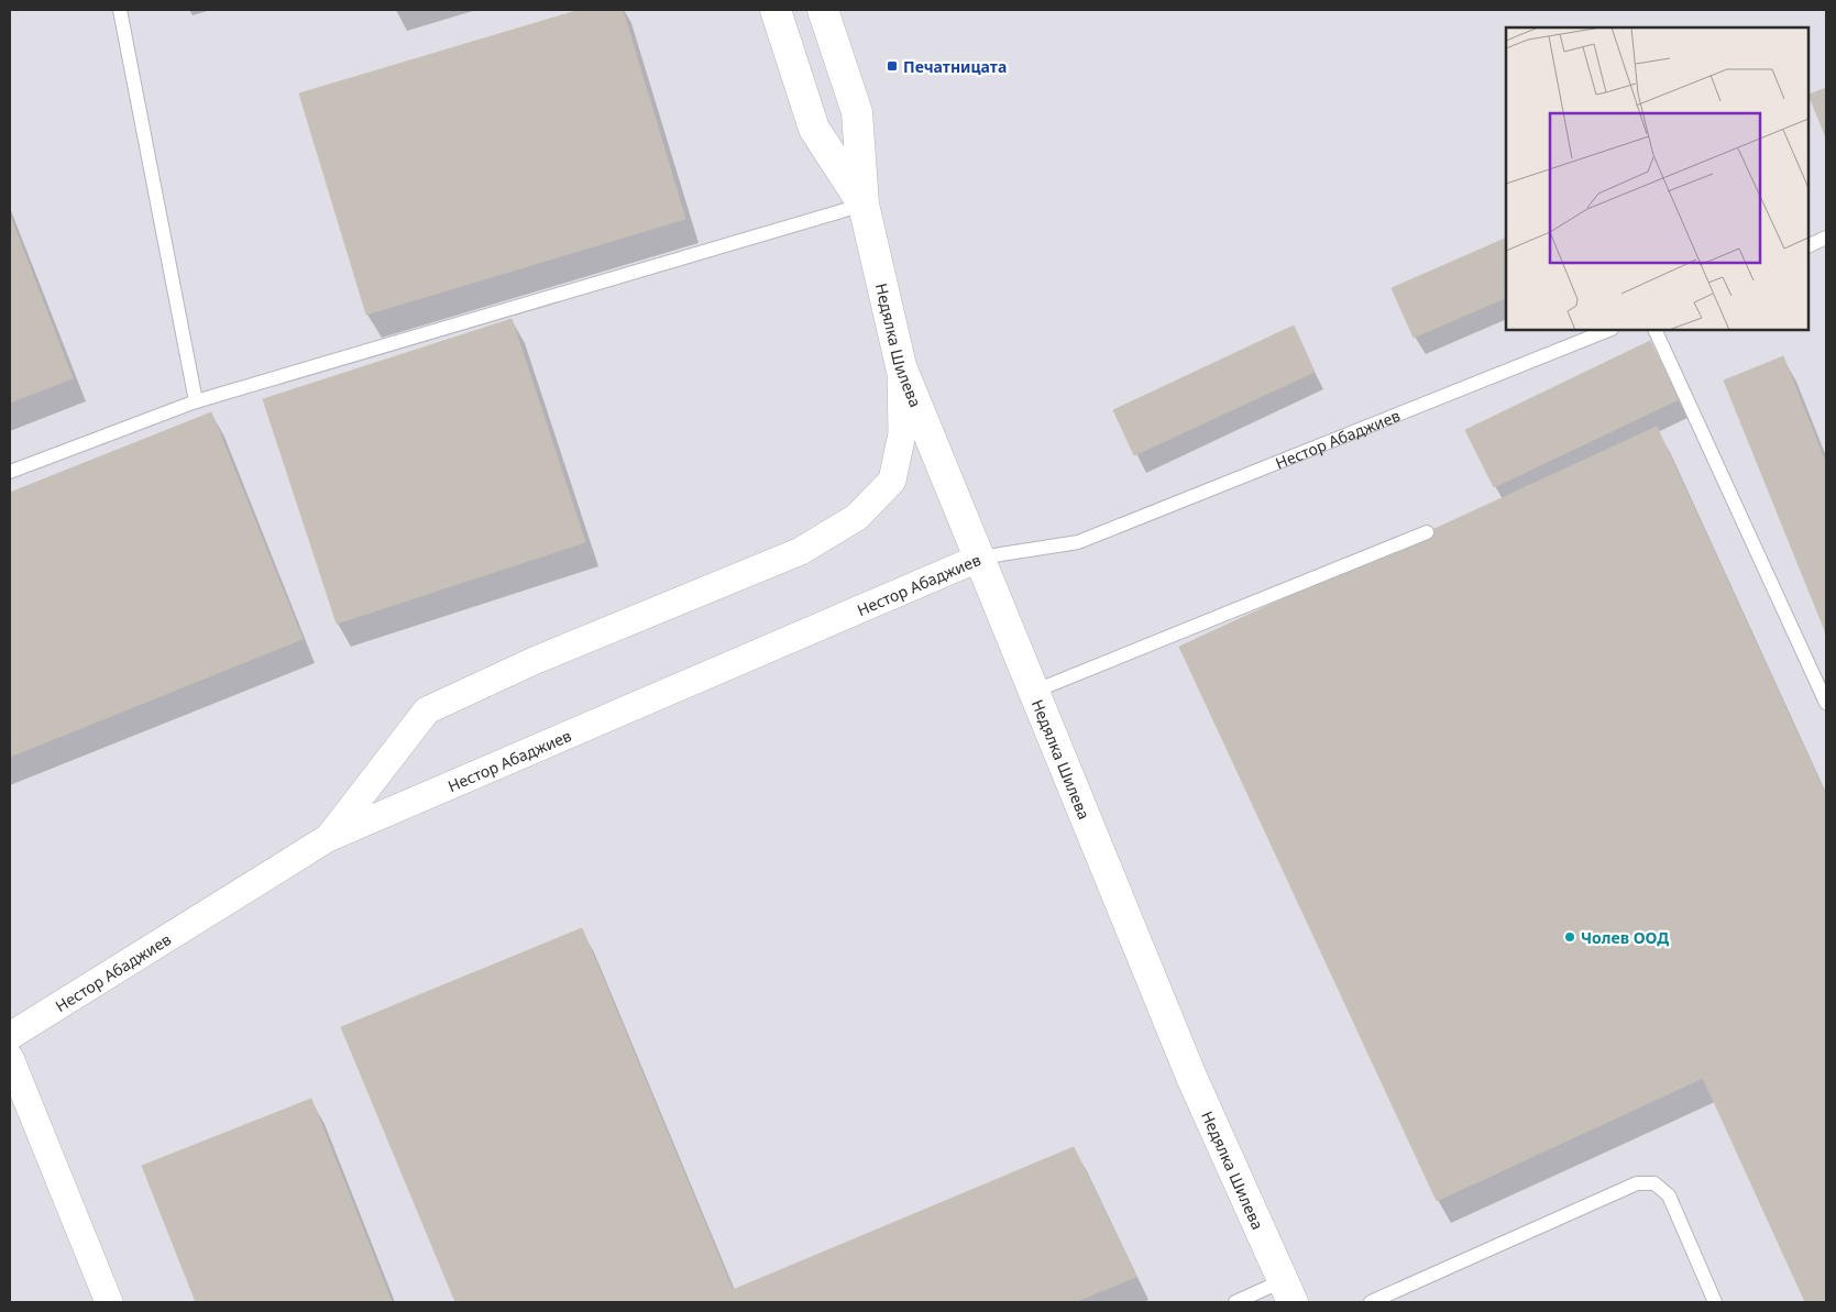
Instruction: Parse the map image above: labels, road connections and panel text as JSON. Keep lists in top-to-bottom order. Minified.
{"streets":{"street":["Недялка Шилева","Нестор Абаджиев"]},"crossings":[["Недялка Шилева","Нестор Абаджиев"]],"places":{"transit":["Печатницата"],"other":["Чолев ООД"]}}
